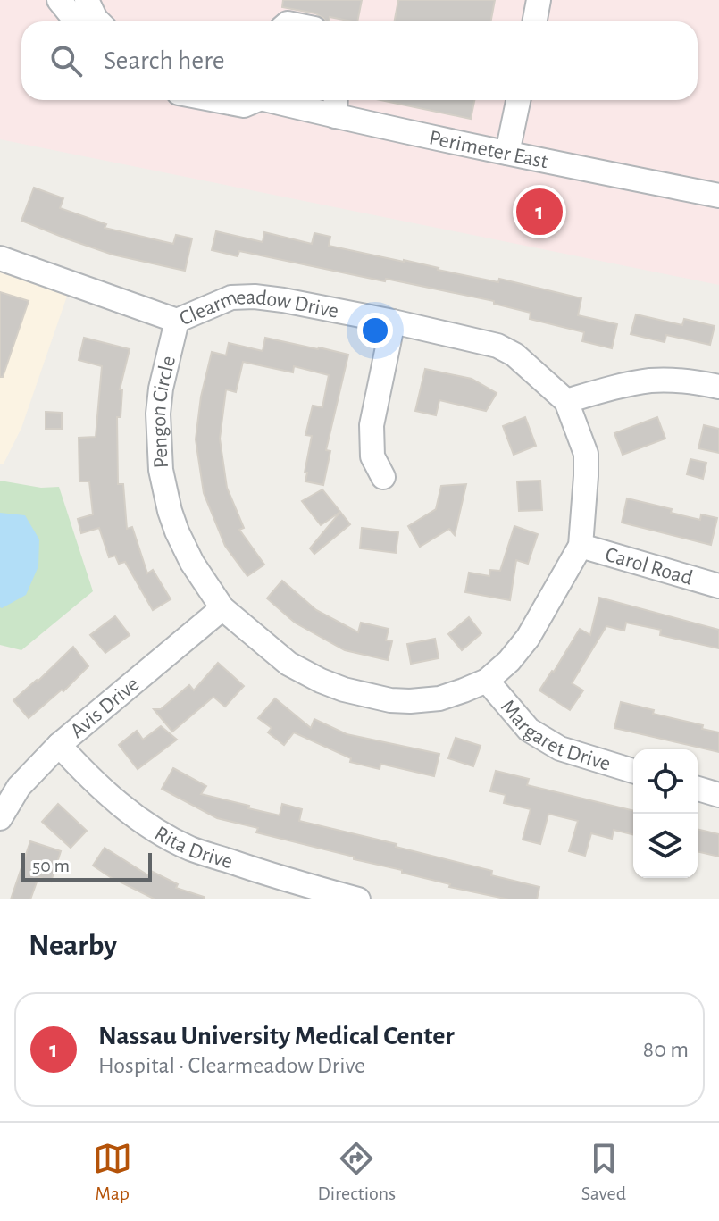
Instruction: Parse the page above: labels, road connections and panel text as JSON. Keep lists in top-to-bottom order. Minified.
{"streets":{"street":["Perimeter East","Clearmeadow Drive","Pengon Circle","Carol Road","Avis Drive","Margaret Drive","Rita Drive"]},"crossings":[["Clearmeadow Drive","Pengon Circle"],["Pengon Circle","Carol Road"],["Pengon Circle","Avis Drive"],["Pengon Circle","Margaret Drive"],["Avis Drive","Rita Drive"]],"scale_bar":"50 m","page":{"search":"Search here","pins":"1","scale":"50 m","heading":"Nearby","list":[{"mark":"1","name":"Nassau University Medical Center","note":"Hospital · Clearmeadow Drive","value":"80 m"}],"nav":["Map","Directions","Saved"]}}
